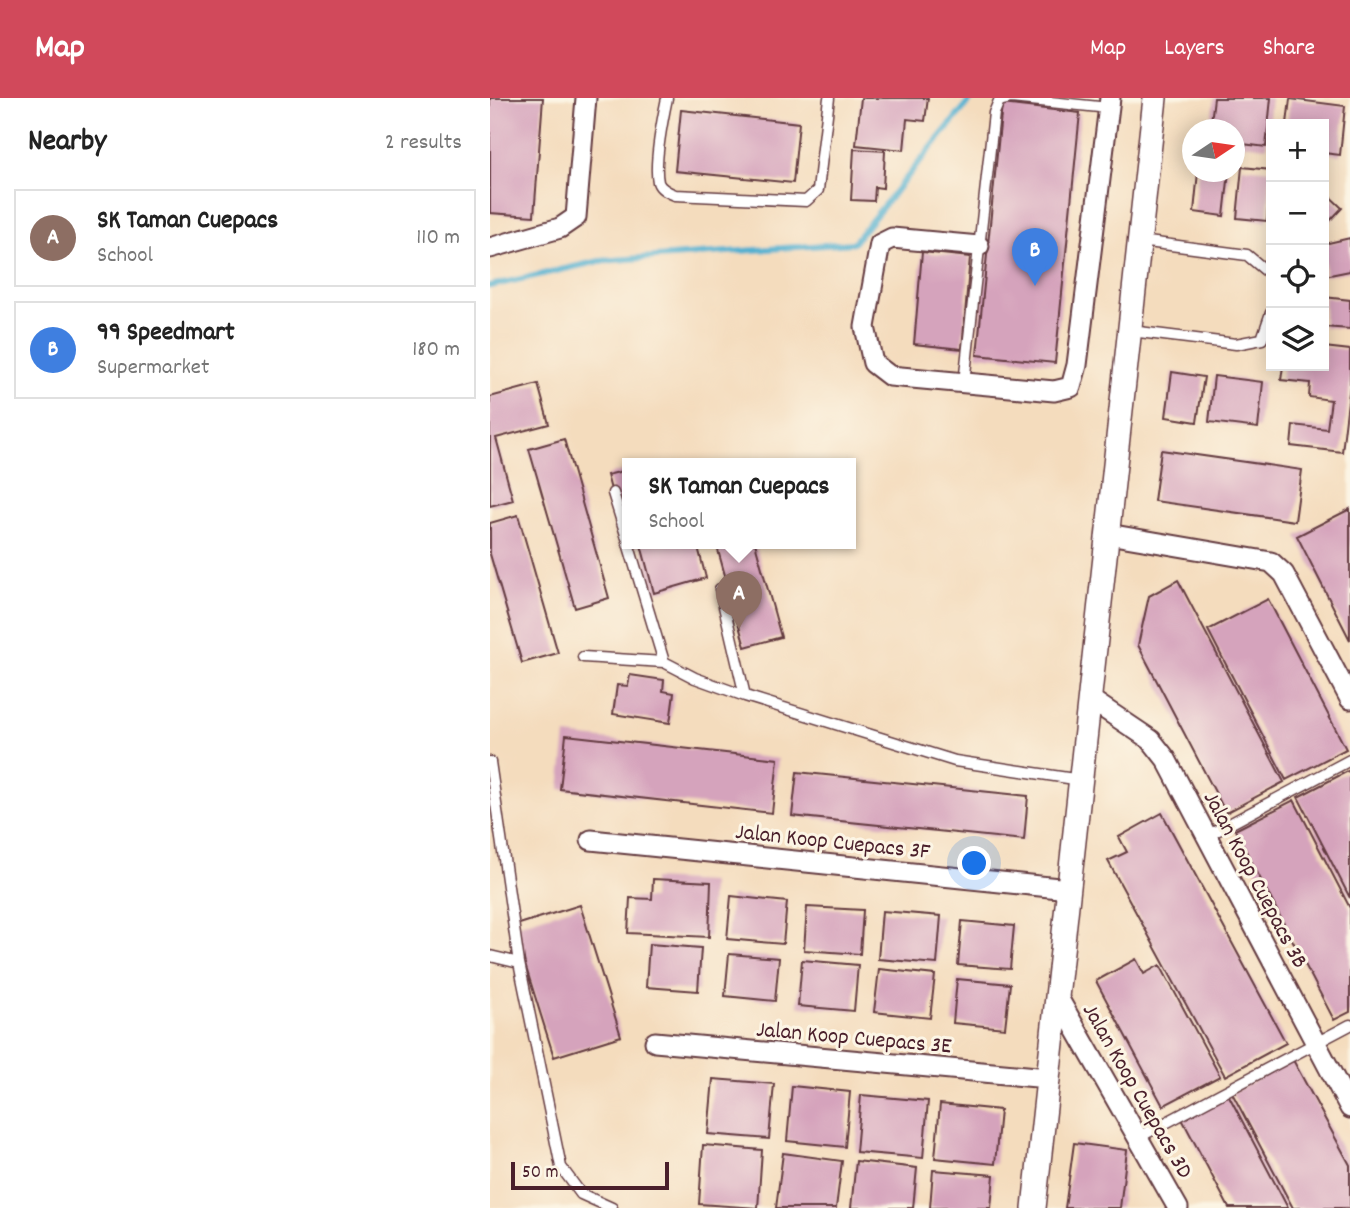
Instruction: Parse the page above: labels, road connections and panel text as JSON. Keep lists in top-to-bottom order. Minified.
{"streets":{"street":["Jalan Koop Cuepacs 3F","Jalan Koop Cuepacs 3B","Jalan Koop Cuepacs 3E","Jalan Koop Cuepacs 3D"]},"scale_bar":"50 m","north":"right","page":{"header":"Map","nav":["Map","Layers","Share"],"heading":["Nearby","2 results"],"map_buttons":["+","−"],"list":[{"mark":"A","name":"SK Taman Cuepacs","note":"School","value":"110 m"},{"mark":"B","name":"99 Speedmart","note":"Supermarket","value":"180 m"}],"pins":["B","A"],"popup":["SK Taman Cuepacs","School"],"scale":"50 m"}}
